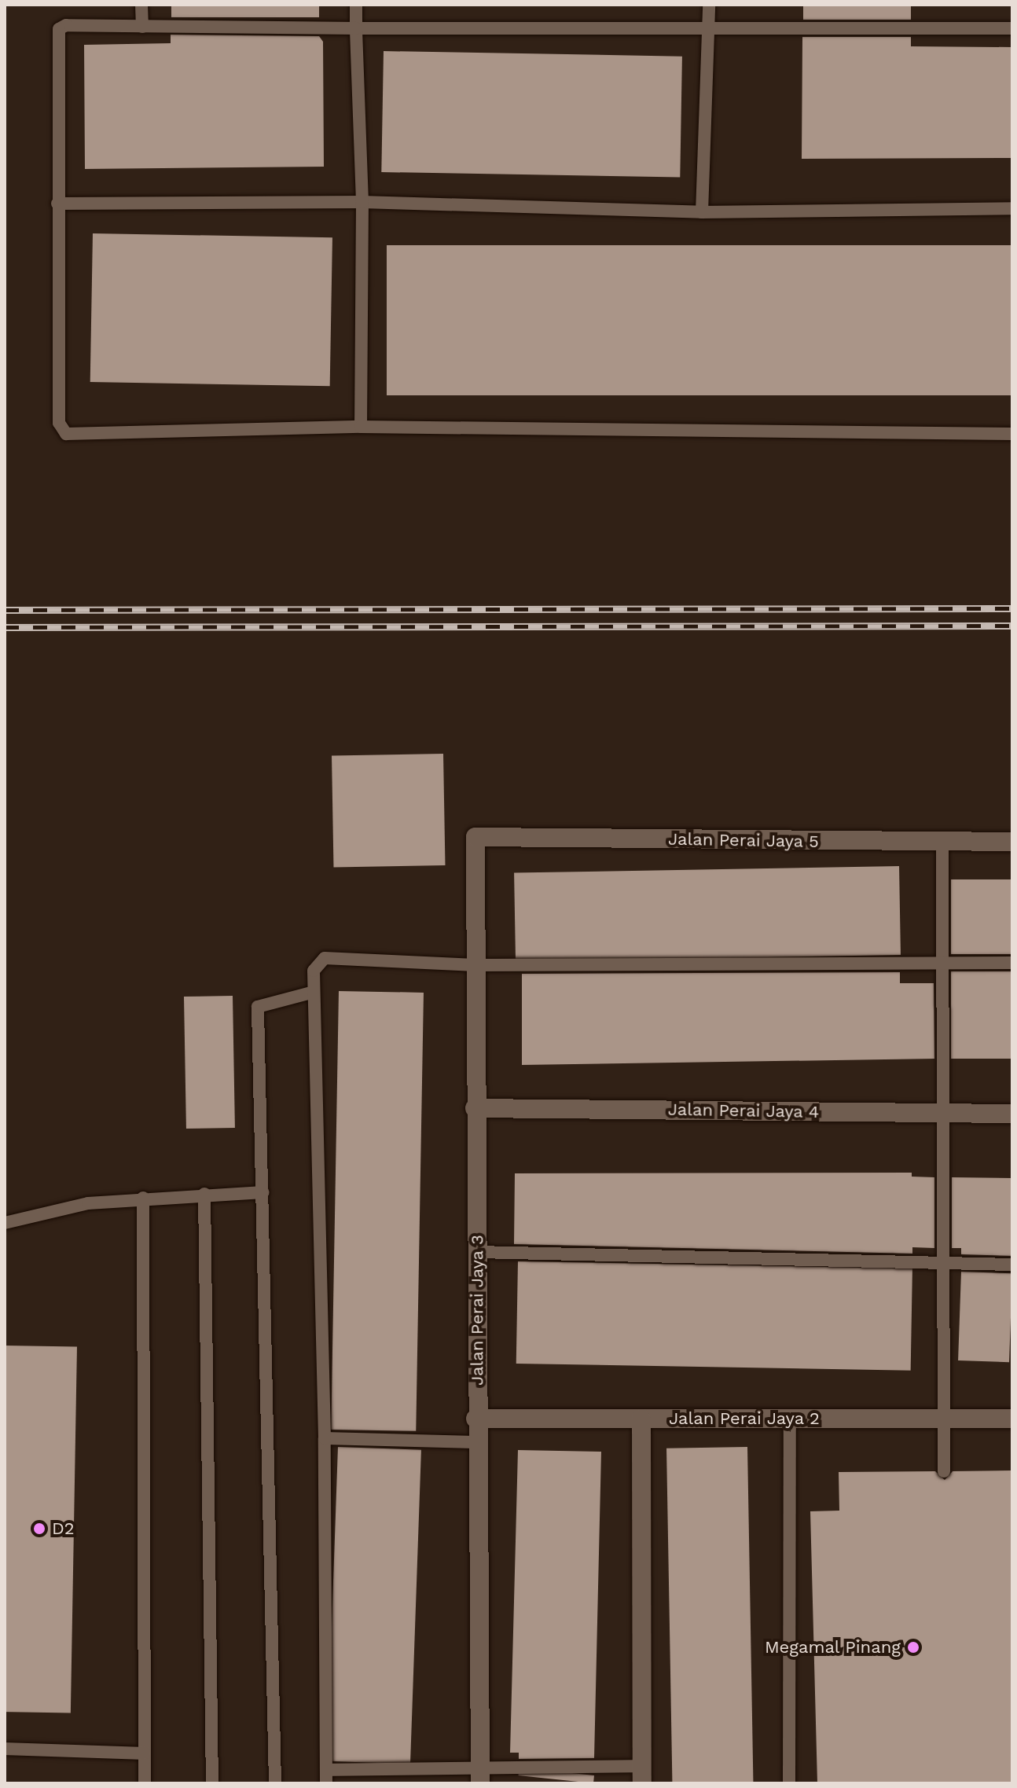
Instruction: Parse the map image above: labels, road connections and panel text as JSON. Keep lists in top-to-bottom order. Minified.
{"streets":{"street":["Jalan Perai Jaya 5","Jalan Perai Jaya 4","Jalan Perai Jaya 3","Jalan Perai Jaya 2"]},"crossings":[["Jalan Perai Jaya 5","Jalan Perai Jaya 3"],["Jalan Perai Jaya 4","Jalan Perai Jaya 3"],["Jalan Perai Jaya 3","Jalan Perai Jaya 2"]],"places":["D2","Megamal Pinang"]}
